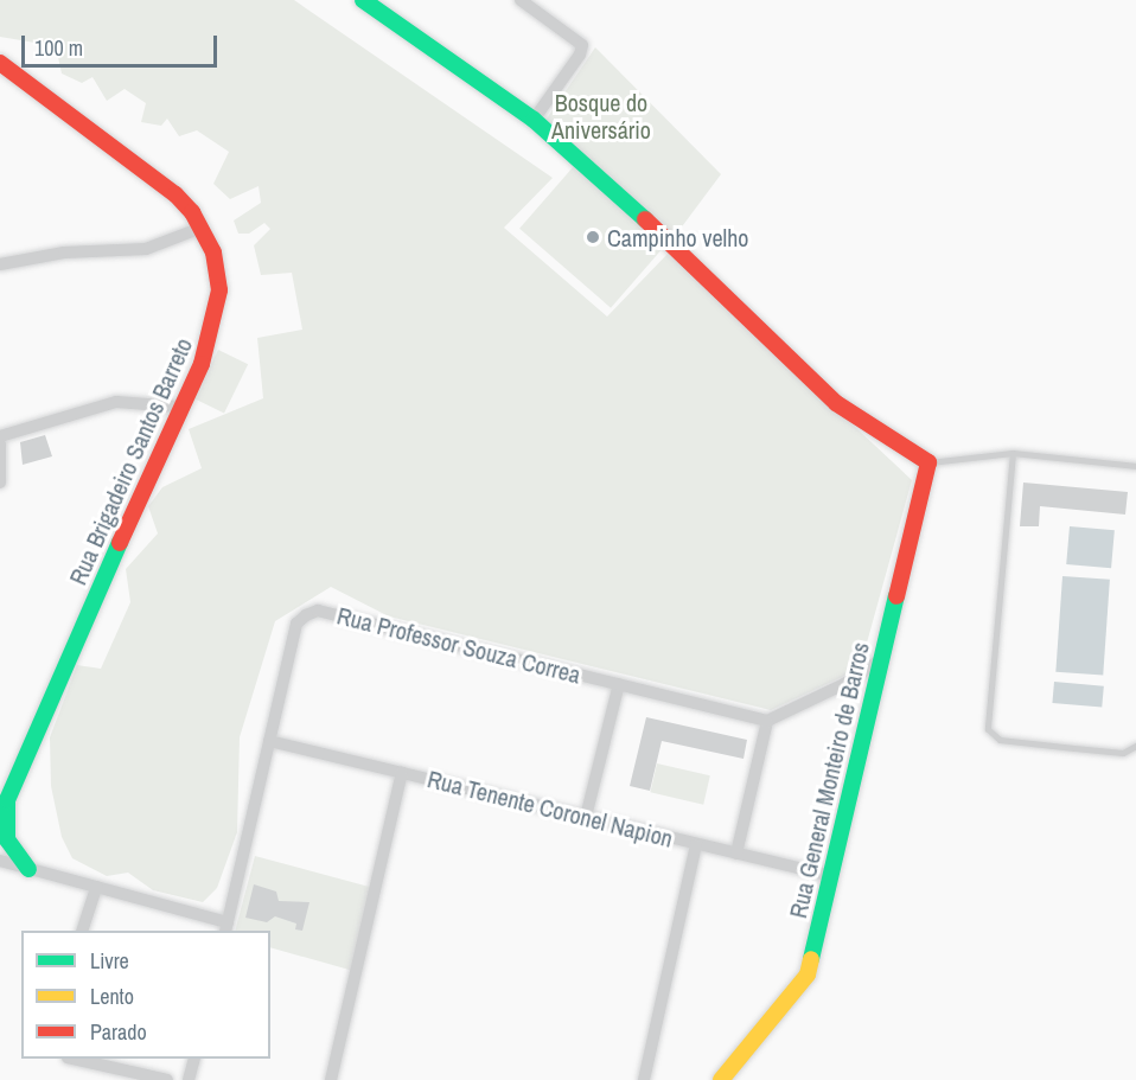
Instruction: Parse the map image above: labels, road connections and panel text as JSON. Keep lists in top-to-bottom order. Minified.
{"streets":{"street":["Rua Brigadeiro Santos Barreto","Rua Professor Souza Correa","Rua General Monteiro de Barros","Rua Tenente Coronel Napion"]},"crossings":[["Rua Professor Souza Correa","Rua Tenente Coronel Napion"],["Rua General Monteiro de Barros","Rua Tenente Coronel Napion"]],"parks":["Bosque do Aniversário"],"places":["Campinho velho"],"legend":["Livre","Lento","Parado"],"scale_bar":"100 m"}
